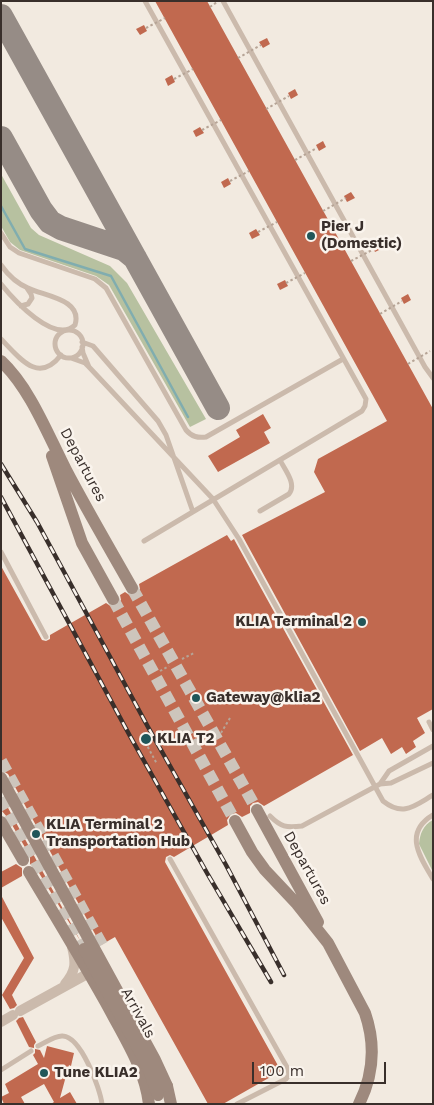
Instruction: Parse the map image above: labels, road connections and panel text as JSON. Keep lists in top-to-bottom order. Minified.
{"streets":{"main road":["Departures","Arrivals"]},"places":["Pier J (Domestic)","KLIA Terminal 2","Gateway@klia2","KLIA T2","KLIA Terminal 2 Transportation Hub","Tune KLIA2"],"scale_bar":"100 m"}
